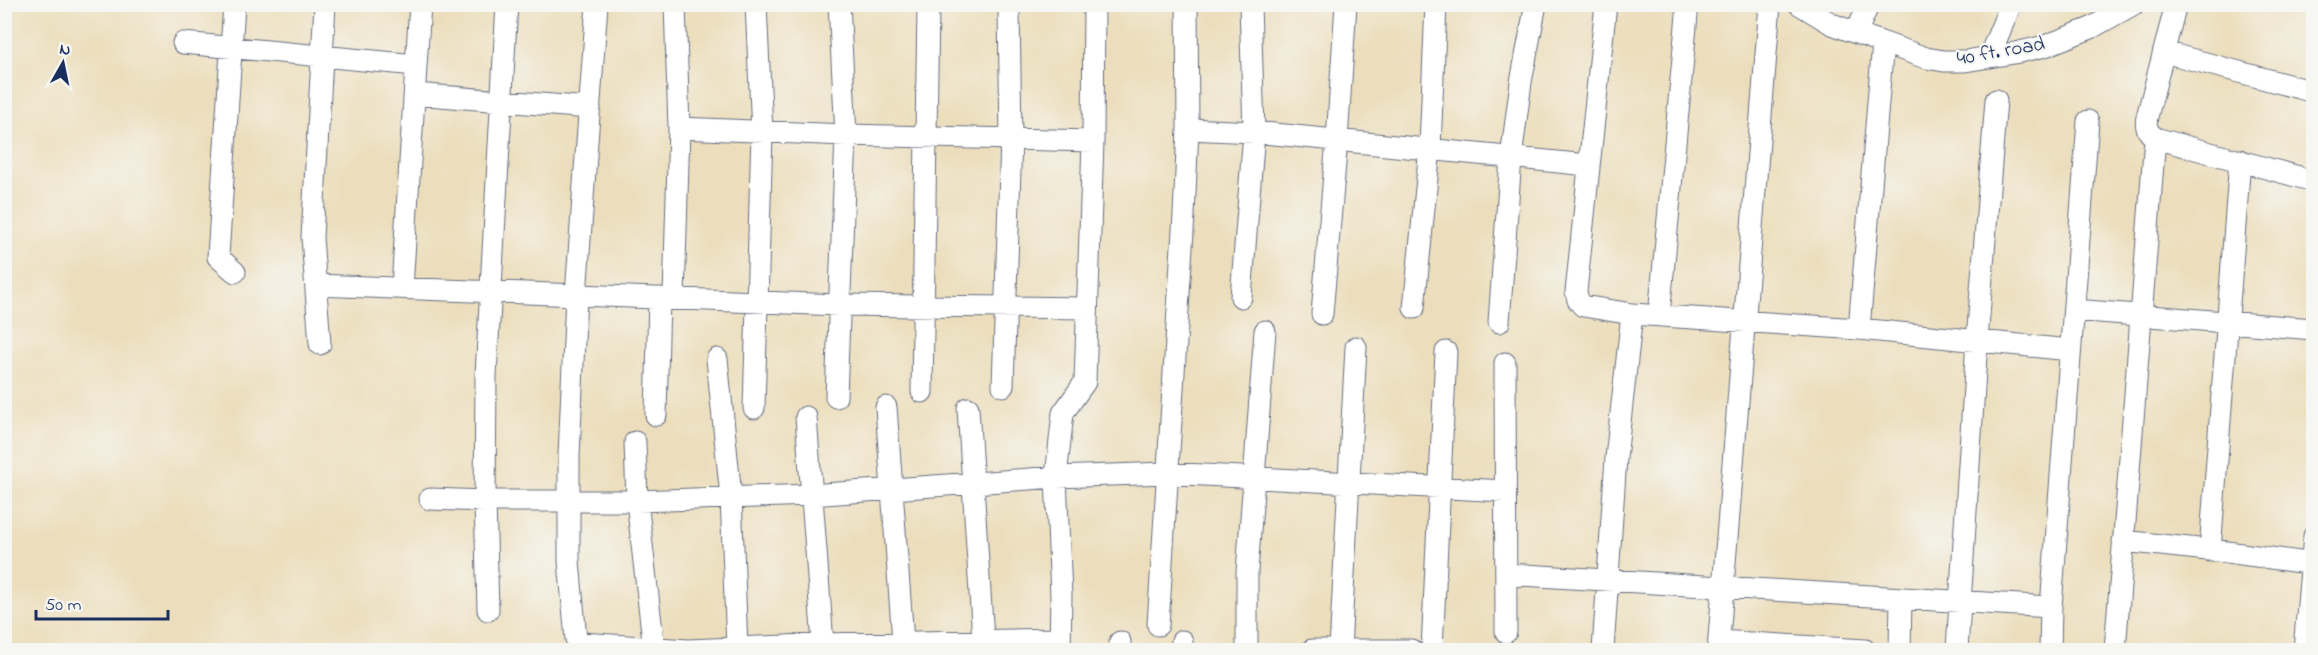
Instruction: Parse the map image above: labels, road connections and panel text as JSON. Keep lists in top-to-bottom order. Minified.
{"streets":{"street":["40 ft. road"]},"scale_bar":"50 m","north":"top"}
